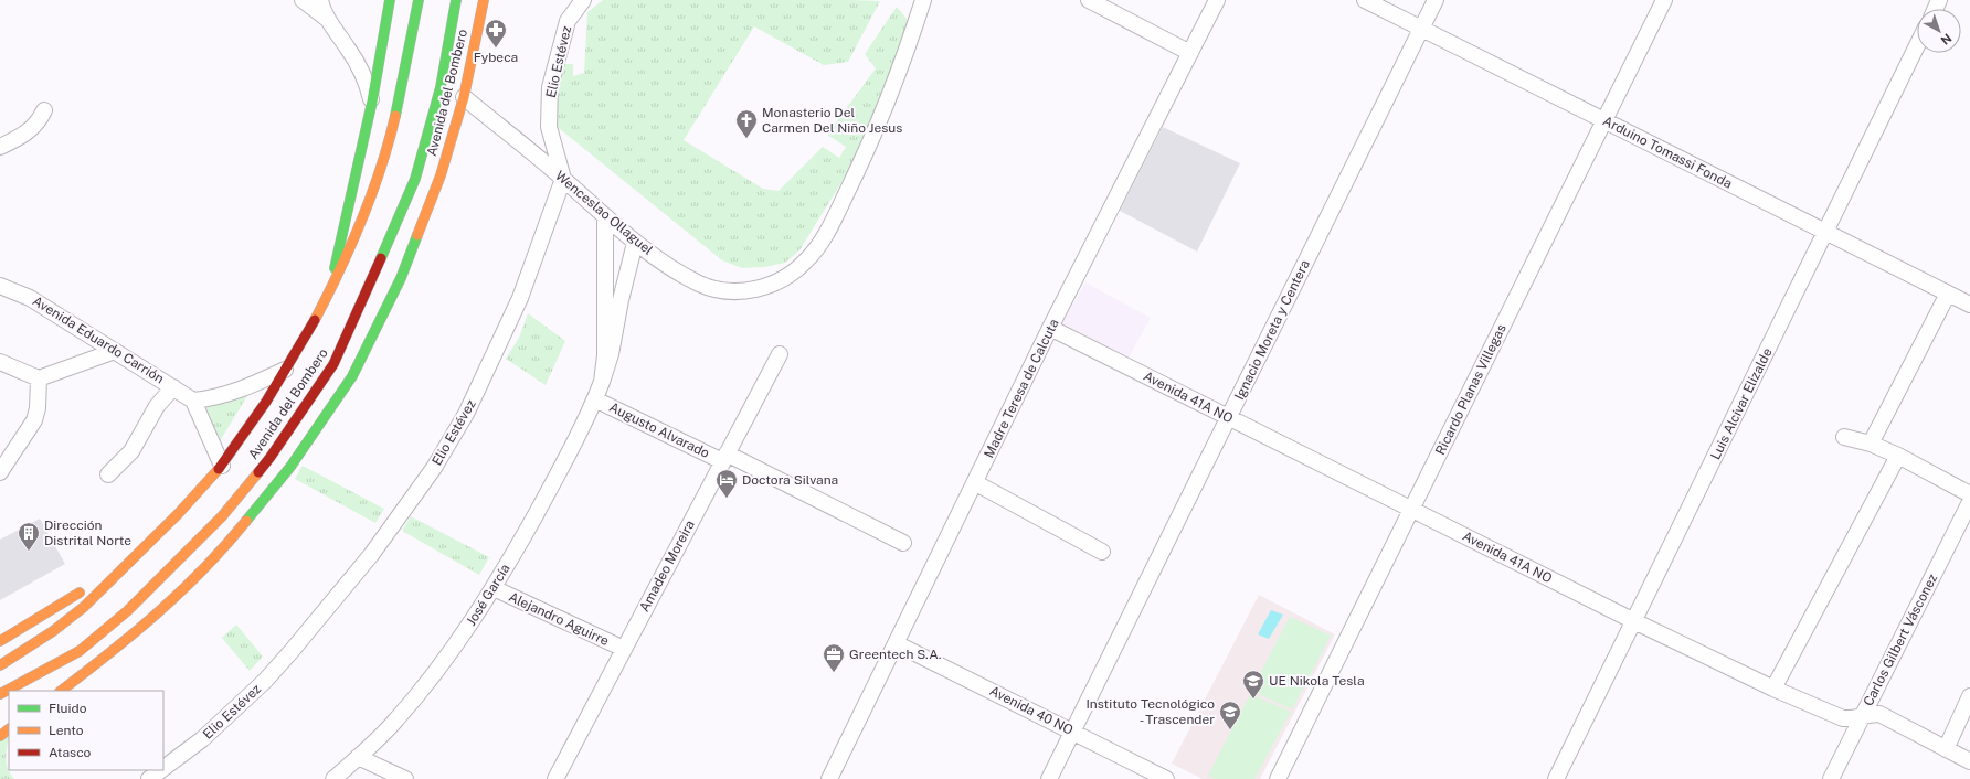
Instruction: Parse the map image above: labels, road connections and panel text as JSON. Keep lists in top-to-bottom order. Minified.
{"streets":{"main road":["Avenida del Bombero"],"street":["Elio Estévez","Arduino Tomassi Fonda","Wenceslao Ollaguel","Ignacio Moreta y Centera","Avenida Eduardo Carrión","Madre Teresa de Calcuta","Ricardo Planas Villegas","Avenida 41A NO","Luis Alcívar Elizalde","Augusto Alvarado","Amadeo Moreira","José García","Alejandro Aguirre","Carlos Gilbert Vásconez","Avenida 40 NO"]},"crossings":[["Elio Estévez","Wenceslao Ollaguel"],["Avenida del Bombero","Wenceslao Ollaguel"],["Arduino Tomassi Fonda","Ignacio Moreta y Centera"],["Arduino Tomassi Fonda","Ricardo Planas Villegas"],["Arduino Tomassi Fonda","Luis Alcívar Elizalde"],["Wenceslao Ollaguel","José García"],["Ignacio Moreta y Centera","Avenida 41A NO"],["Ignacio Moreta y Centera","Avenida 40 NO"],["Madre Teresa de Calcuta","Avenida 41A NO"],["Madre Teresa de Calcuta","Avenida 40 NO"],["Ricardo Planas Villegas","Avenida 41A NO"],["Avenida 41A NO","Luis Alcívar Elizalde"],["Avenida 41A NO","Carlos Gilbert Vásconez"],["Augusto Alvarado","Amadeo Moreira"],["Augusto Alvarado","José García"],["Amadeo Moreira","Alejandro Aguirre"],["José García","Alejandro Aguirre"]],"places":{"pharmacy":["Fybeca"],"church":["Monasterio Del Carmen Del Niño Jesus"],"hotel":["Doctora Silvana"],"building":["Dirección Distrital Norte"],"office":["Greentech S.A."],"school or university":["UE Nikola Tesla","Instituto Tecnológico - Trascender"]},"legend":["Fluido","Lento","Atasco"],"north":"bottom right"}
